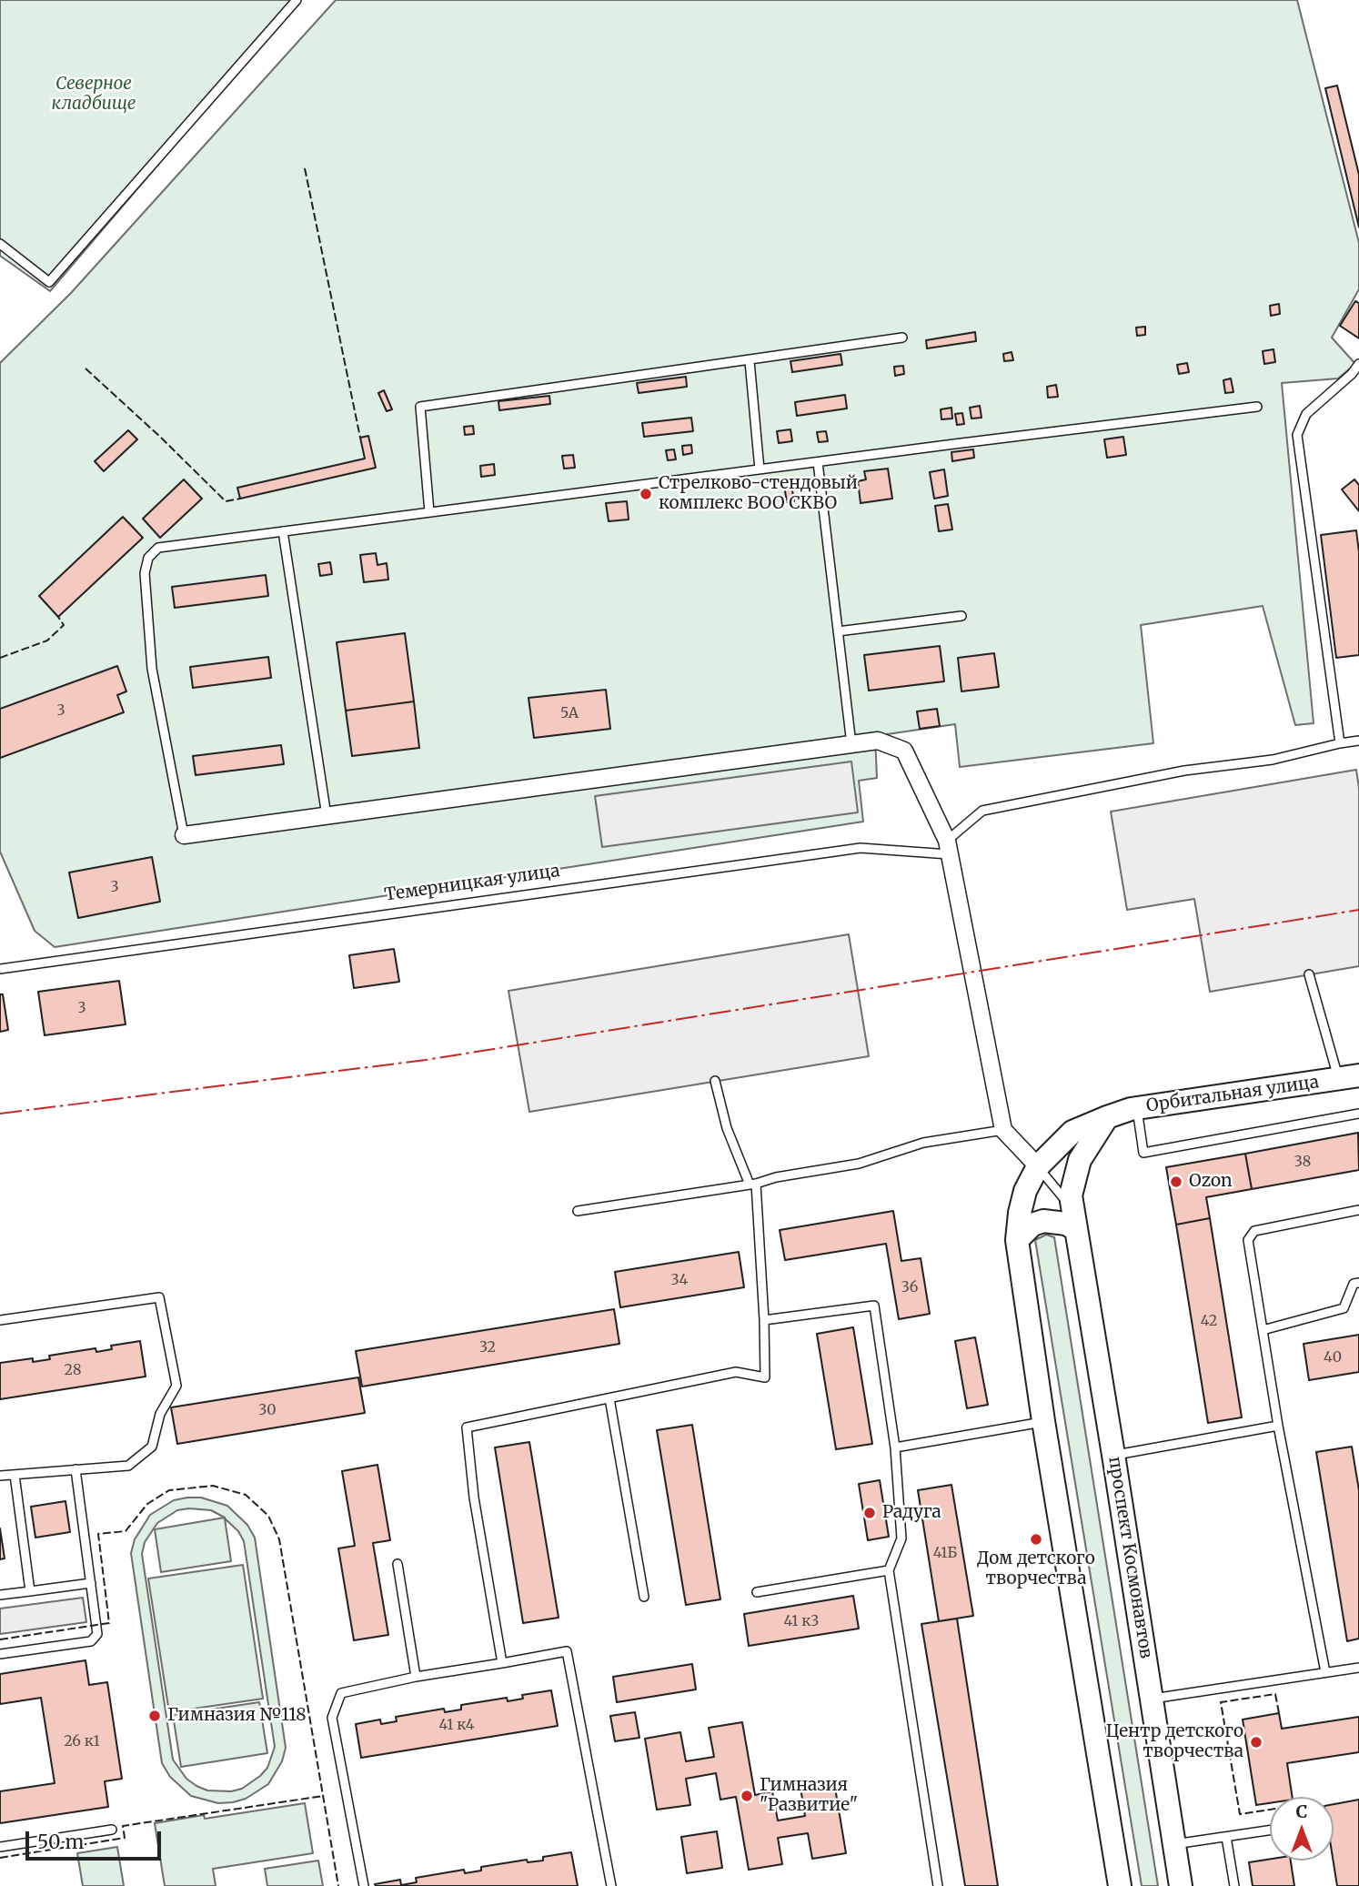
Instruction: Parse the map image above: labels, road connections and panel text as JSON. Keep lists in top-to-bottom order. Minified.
{"streets":{"main road":["Орбитальная улица","проспект Космонавтов"],"lane":["Темерницкая улица"]},"crossings":[["Орбитальная улица","проспект Космонавтов"]],"parks":["Северное кладбище"],"places":["Стрелково-стендовый комплекс ВОО СКВО","Ozon","Радуга","Дом детского творчества","Гимназия №118","Центр детского творчества","Гимназия \"Развитие\""],"house_numbers":["3","5А","3","3","38","34","36","42","32","40","28","30","41Б","41 к3","41 к4","26 к1"],"scale_bar":"50 m","north":"top"}
